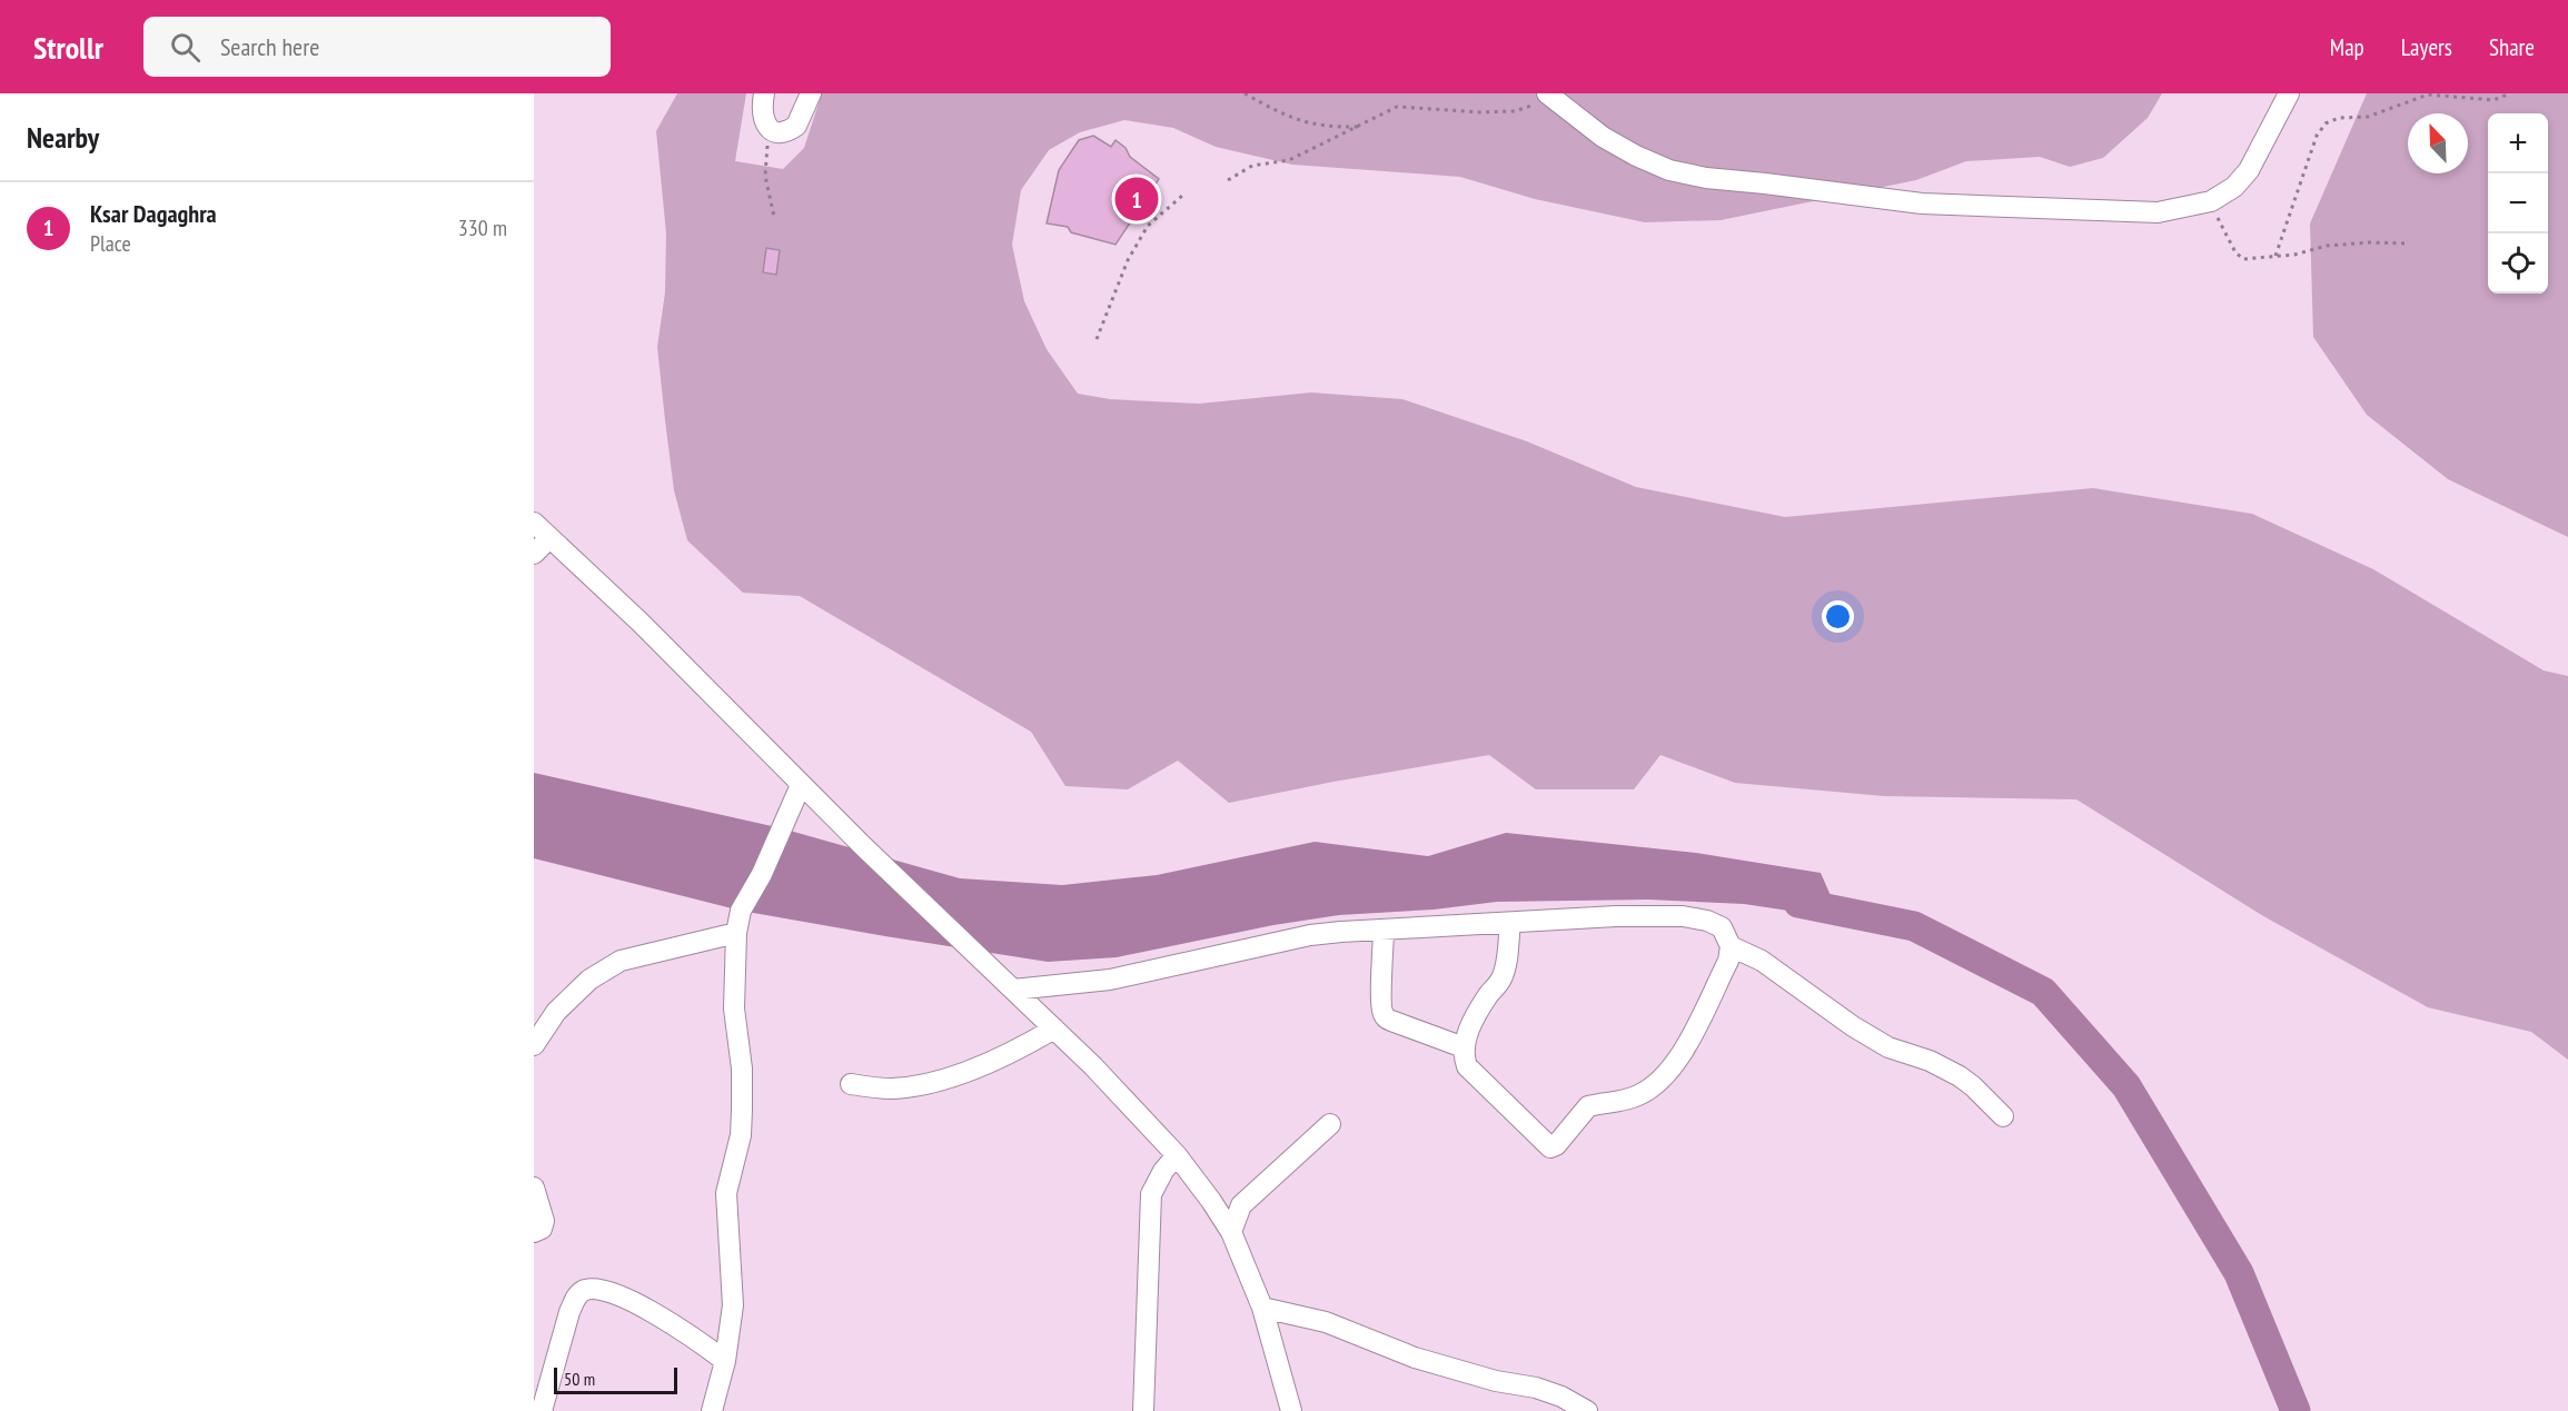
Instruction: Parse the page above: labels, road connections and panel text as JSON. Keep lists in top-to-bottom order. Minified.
{"scale_bar":"50 m","north":"top left","page":{"header":"Strollr","search":"Search here","nav":["Map","Layers","Share"],"heading":"Nearby","map_buttons":["+","−"],"pins":"1","list":[{"mark":"1","name":"Ksar Dagaghra","note":"Place","value":"330 m"}],"scale":"50 m"}}
